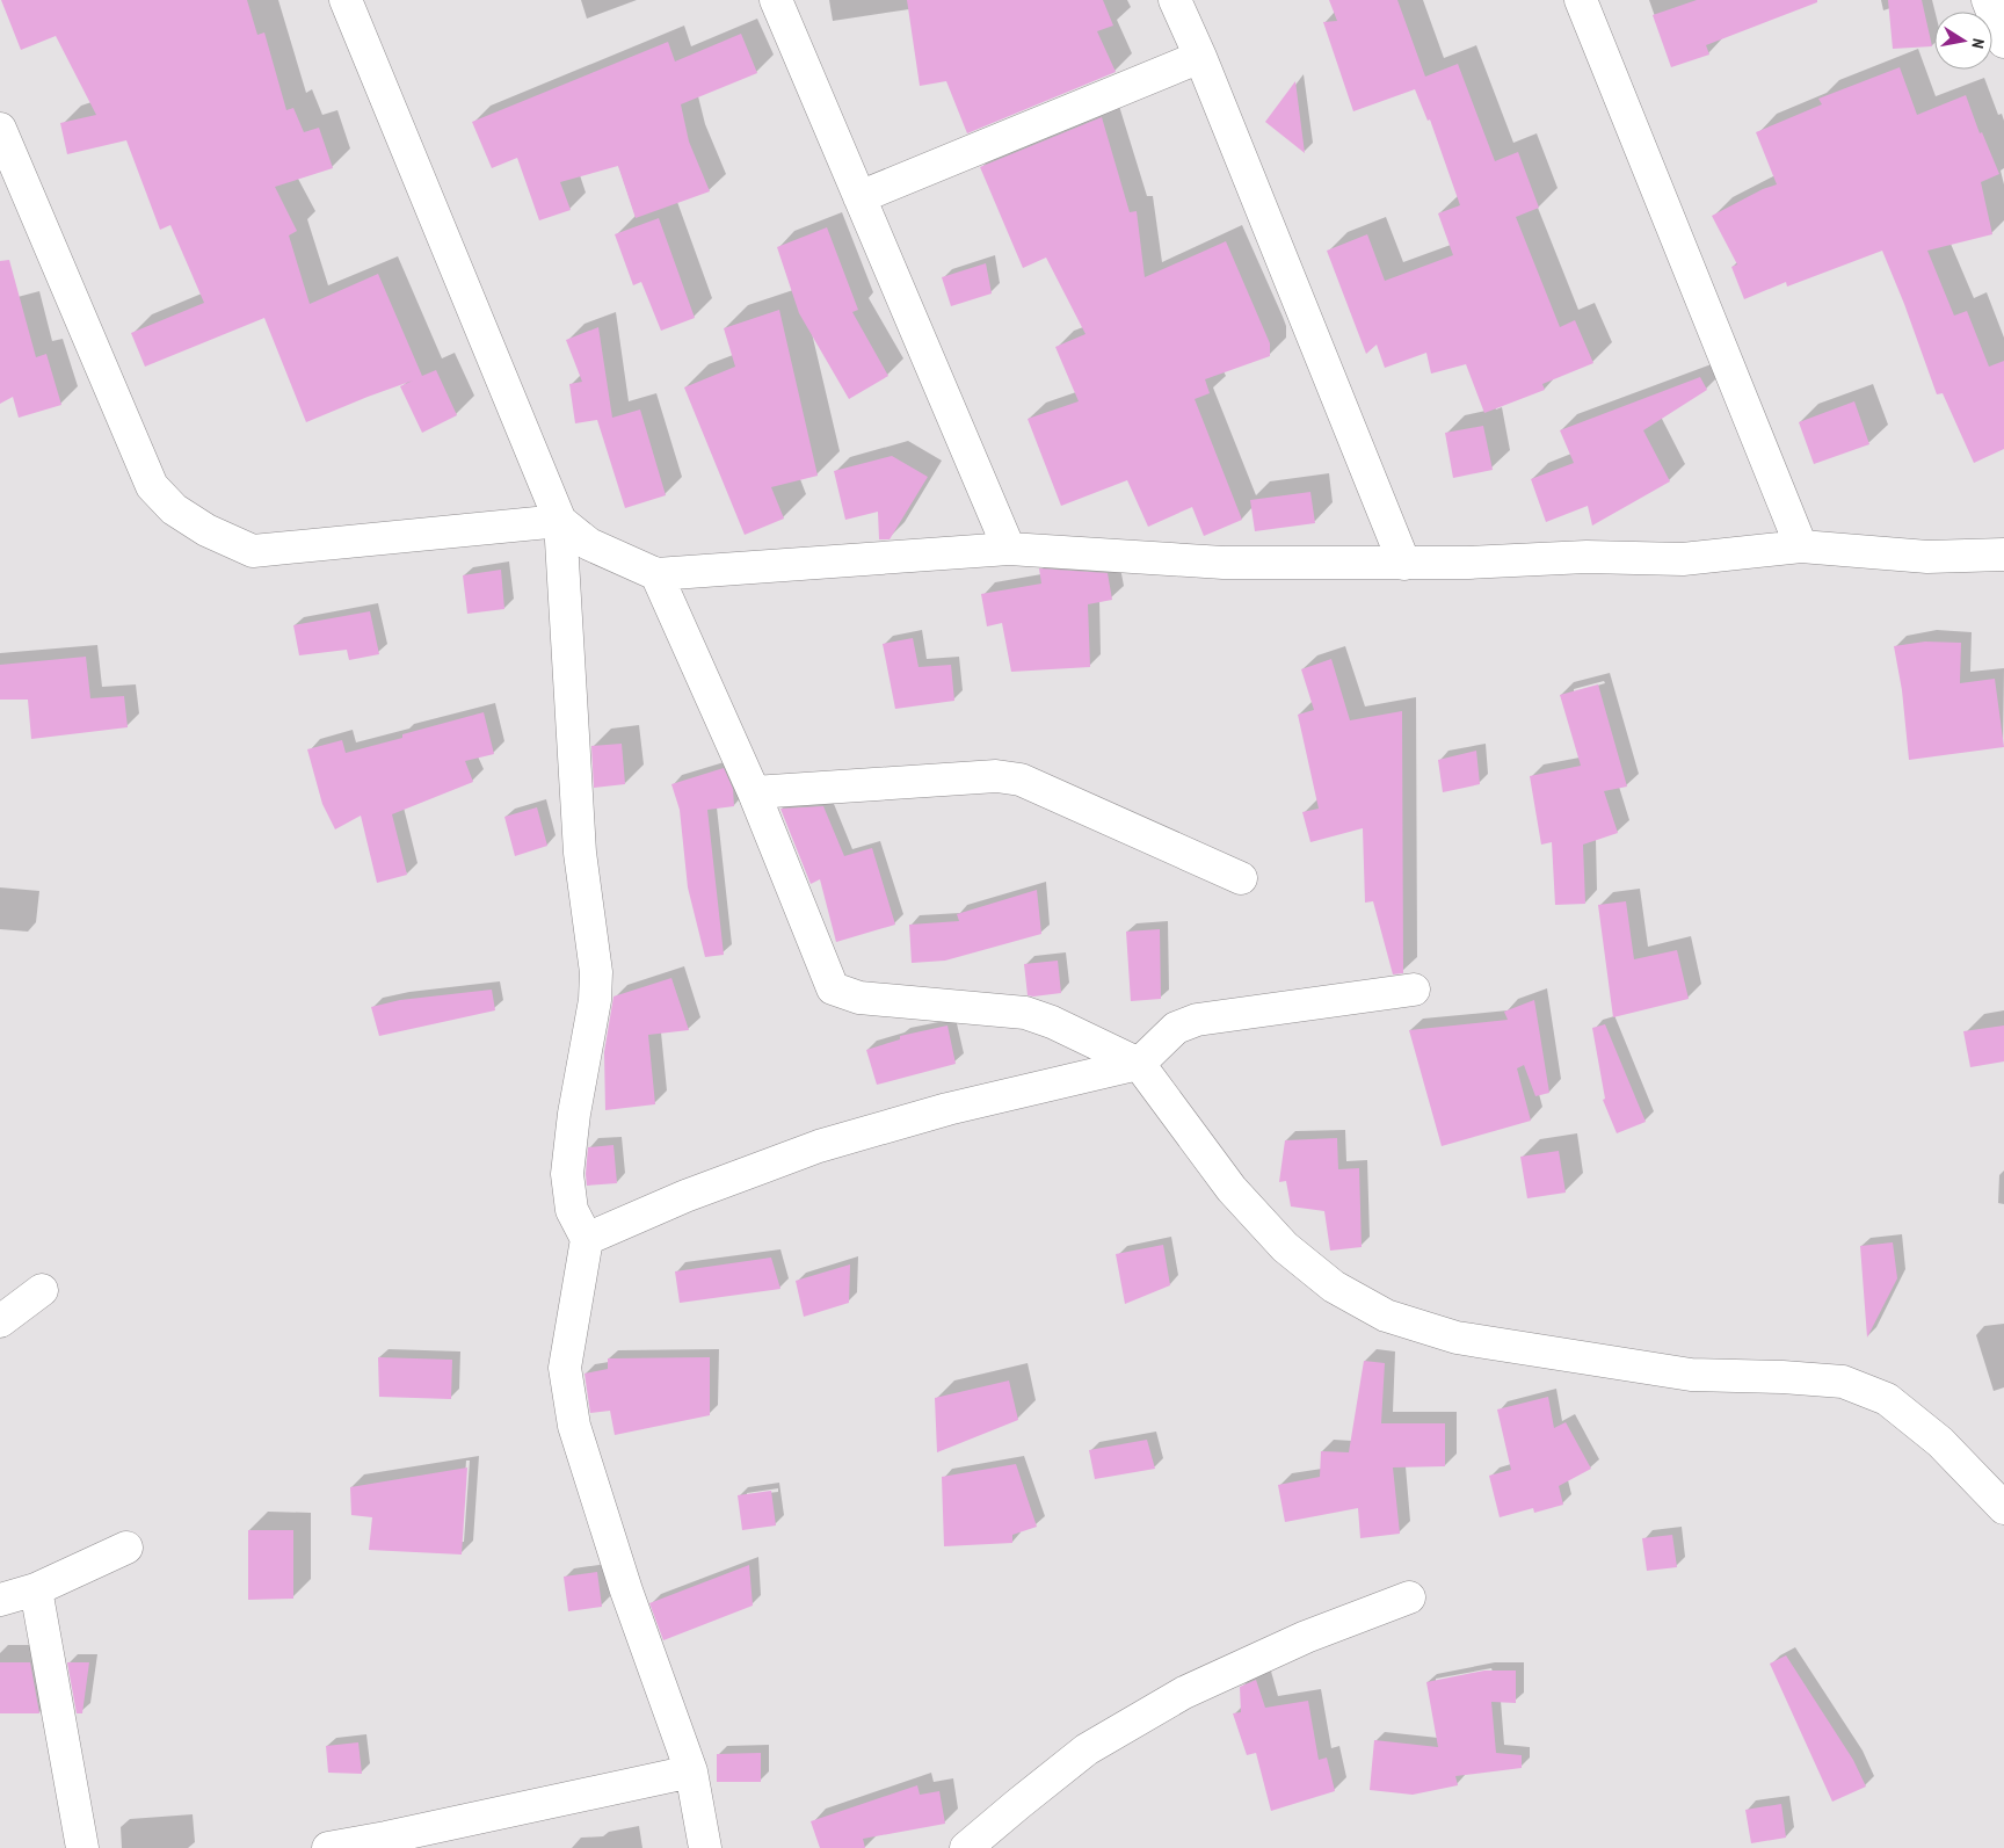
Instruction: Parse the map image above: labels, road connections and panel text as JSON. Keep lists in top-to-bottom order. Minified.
{"north":"right"}
